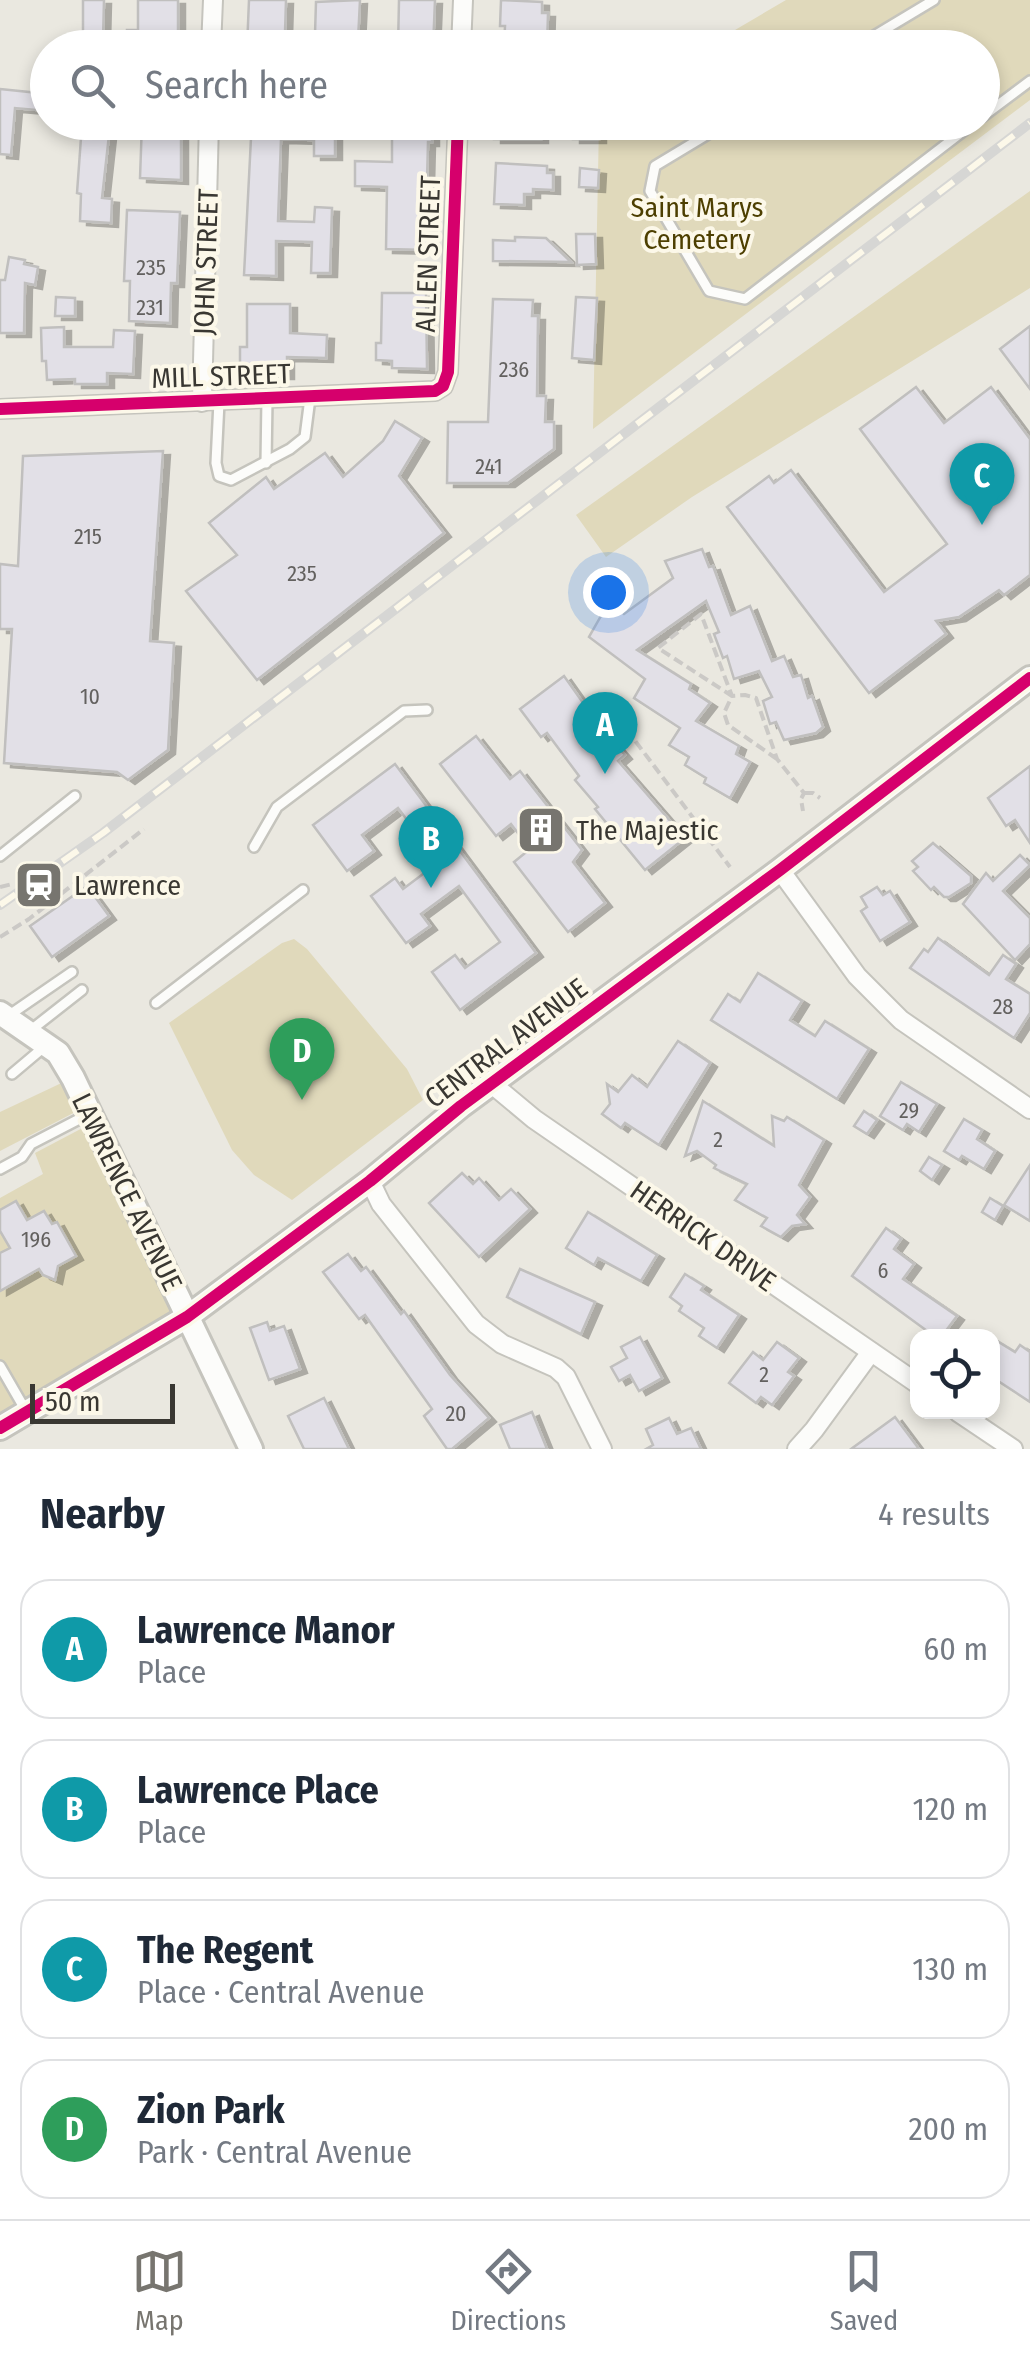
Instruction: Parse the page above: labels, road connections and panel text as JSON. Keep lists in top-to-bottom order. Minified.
{"streets":{"street":["ALLEN STREET","JOHN STREET","MILL STREET","CENTRAL AVENUE","LAWRENCE AVENUE","HERRICK DRIVE"]},"crossings":[["ALLEN STREET","MILL STREET"],["JOHN STREET","MILL STREET"],["CENTRAL AVENUE","LAWRENCE AVENUE"],["CENTRAL AVENUE","HERRICK DRIVE"]],"parks":["Saint Marys Cemetery"],"places":{"building":["The Majestic"],"station":["Lawrence"]},"house_numbers":["235","231","236","241","215","235","10","28","29","2","196","6","2","20"],"scale_bar":"50 m","page":{"search":"Search here","pins":["C","A","B","D"],"scale":"50 m","heading":["Nearby","4 results"],"list":[{"mark":"A","name":"Lawrence Manor","note":"Place","value":"60 m"},{"mark":"B","name":"Lawrence Place","note":"Place","value":"120 m"},{"mark":"C","name":"The Regent","note":"Place · Central Avenue","value":"130 m"},{"mark":"D","name":"Zion Park","note":"Park · Central Avenue","value":"200 m"}],"nav":["Map","Directions","Saved"]}}
